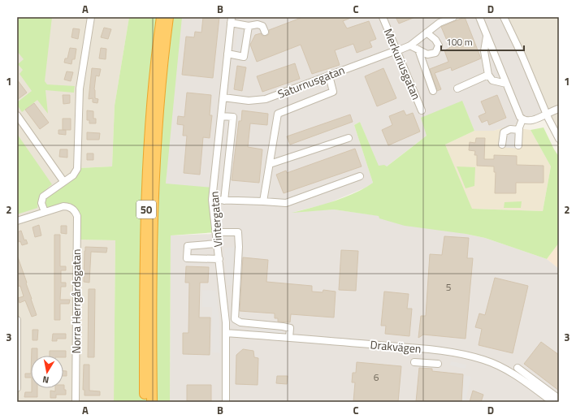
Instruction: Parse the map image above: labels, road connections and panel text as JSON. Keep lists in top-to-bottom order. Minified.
{"streets":{"highway":["50"],"street":["Merkuriusgatan","Saturnusgatan","Vintergatan","Norra Herrgårdsgatan","Drakvägen"]},"crossings":[["Merkuriusgatan","Saturnusgatan"],["Saturnusgatan","Vintergatan"],["Vintergatan","Drakvägen"]],"house_numbers":["5","6"],"scale_bar":"100 m","north":"bottom","grid":{"columns":["A","B","C","D"],"rows":["1","2","3"]}}
